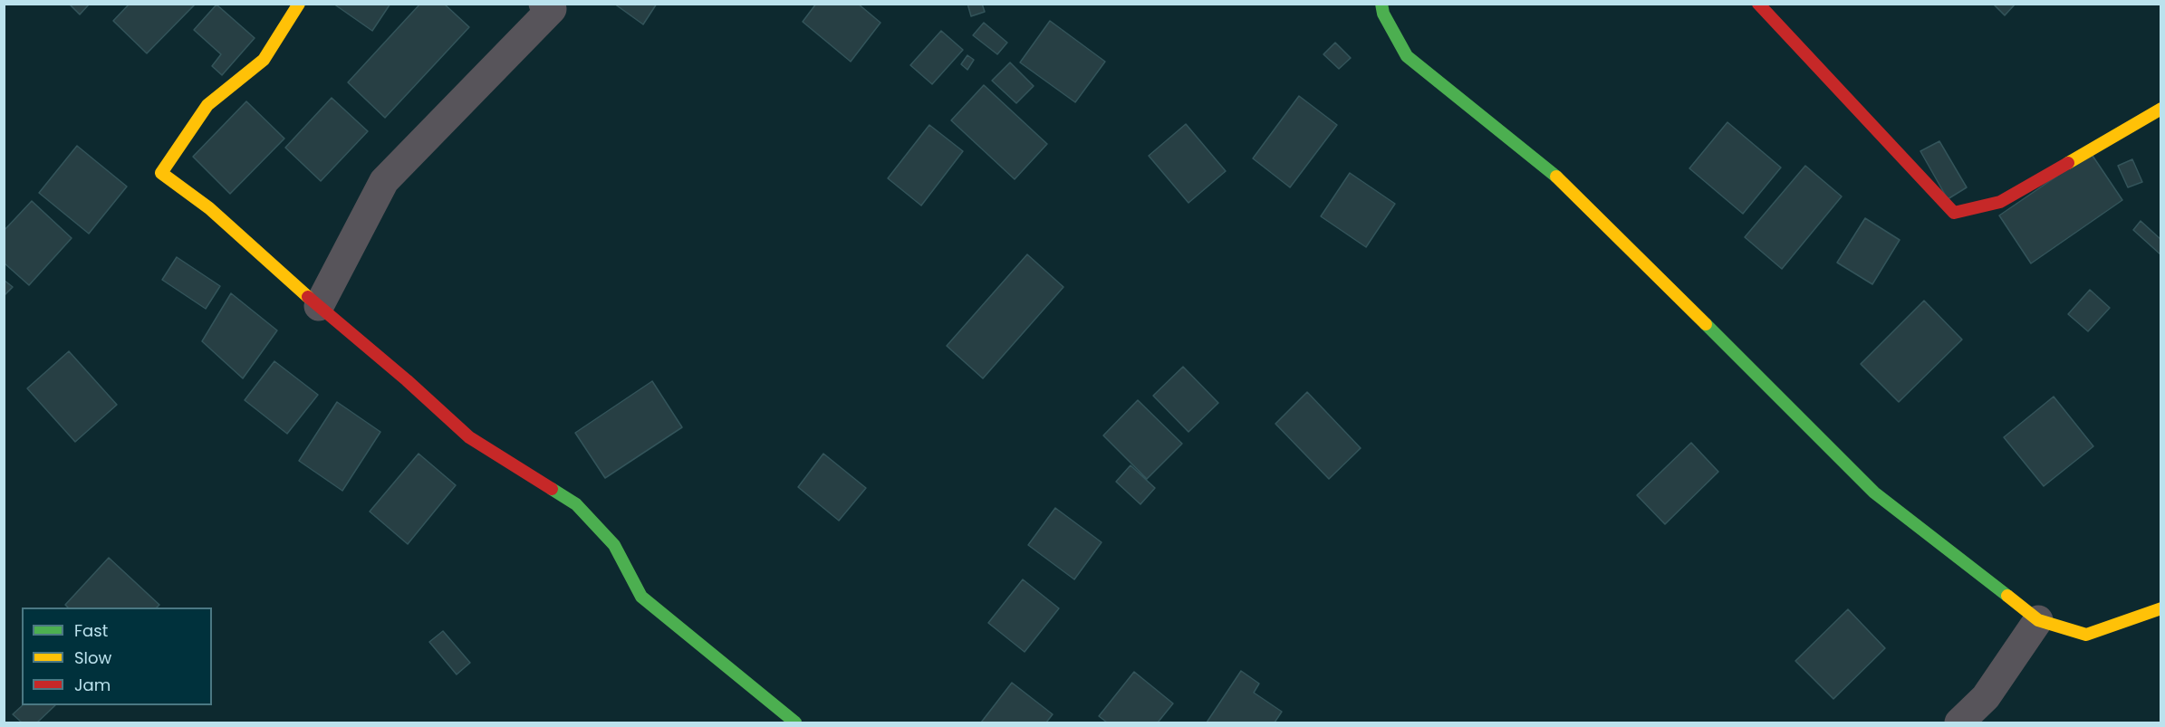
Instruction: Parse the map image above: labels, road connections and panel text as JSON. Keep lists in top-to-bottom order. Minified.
{"legend":["Fast","Slow","Jam"]}
